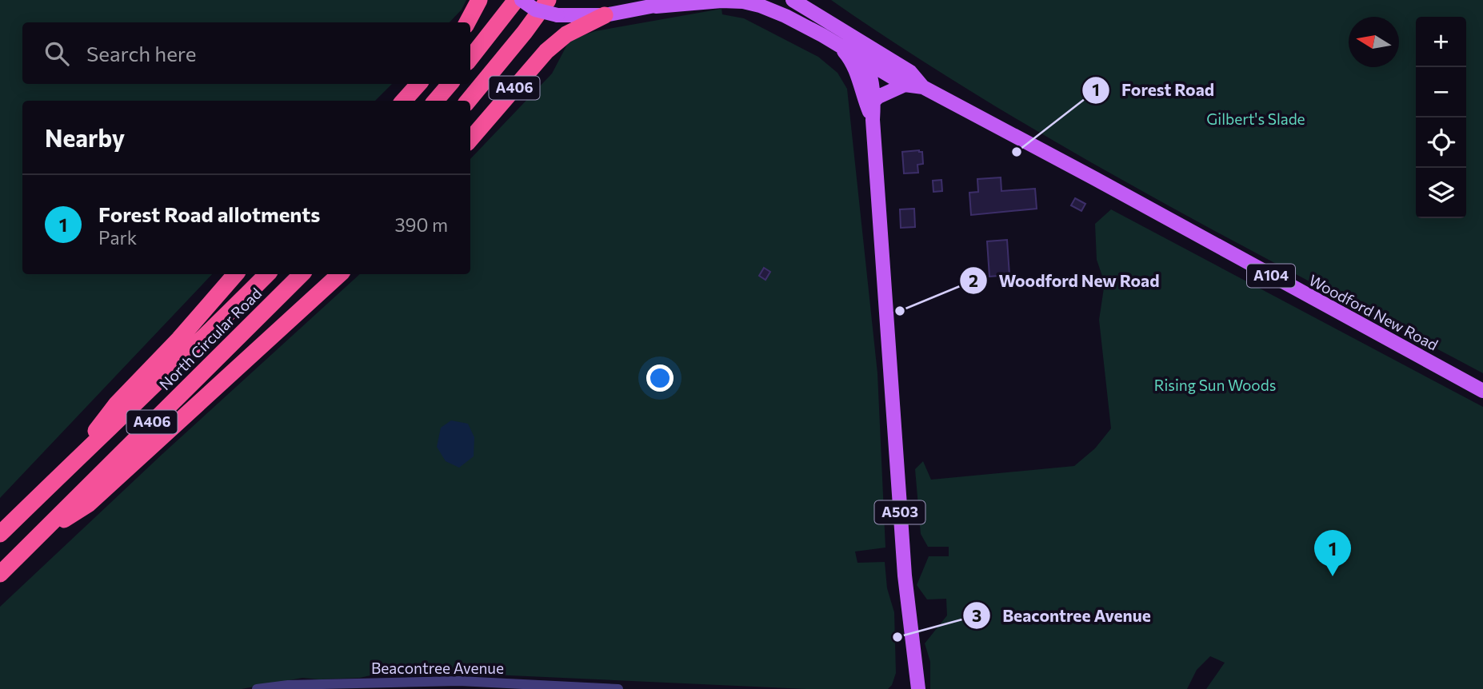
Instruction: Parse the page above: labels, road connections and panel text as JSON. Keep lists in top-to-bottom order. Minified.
{"streets":{"highway":["A406","North Circular Road"],"main road":["A104","Woodford New Road","A503"],"street":["Beacontree Avenue"]},"crossings":[["A406","North Circular Road"],["Woodford New Road","A503"]],"parks":["Gilbert's Slade","Rising Sun Woods"],"places":["Forest Road","Woodford New Road","Beacontree Avenue"],"north":"left","page":{"map_buttons":["+","−"],"search":"Search here","heading":"Nearby","list":[{"mark":"1","name":"Forest Road allotments","note":"Park","value":"390 m"}],"pins":"1"}}
